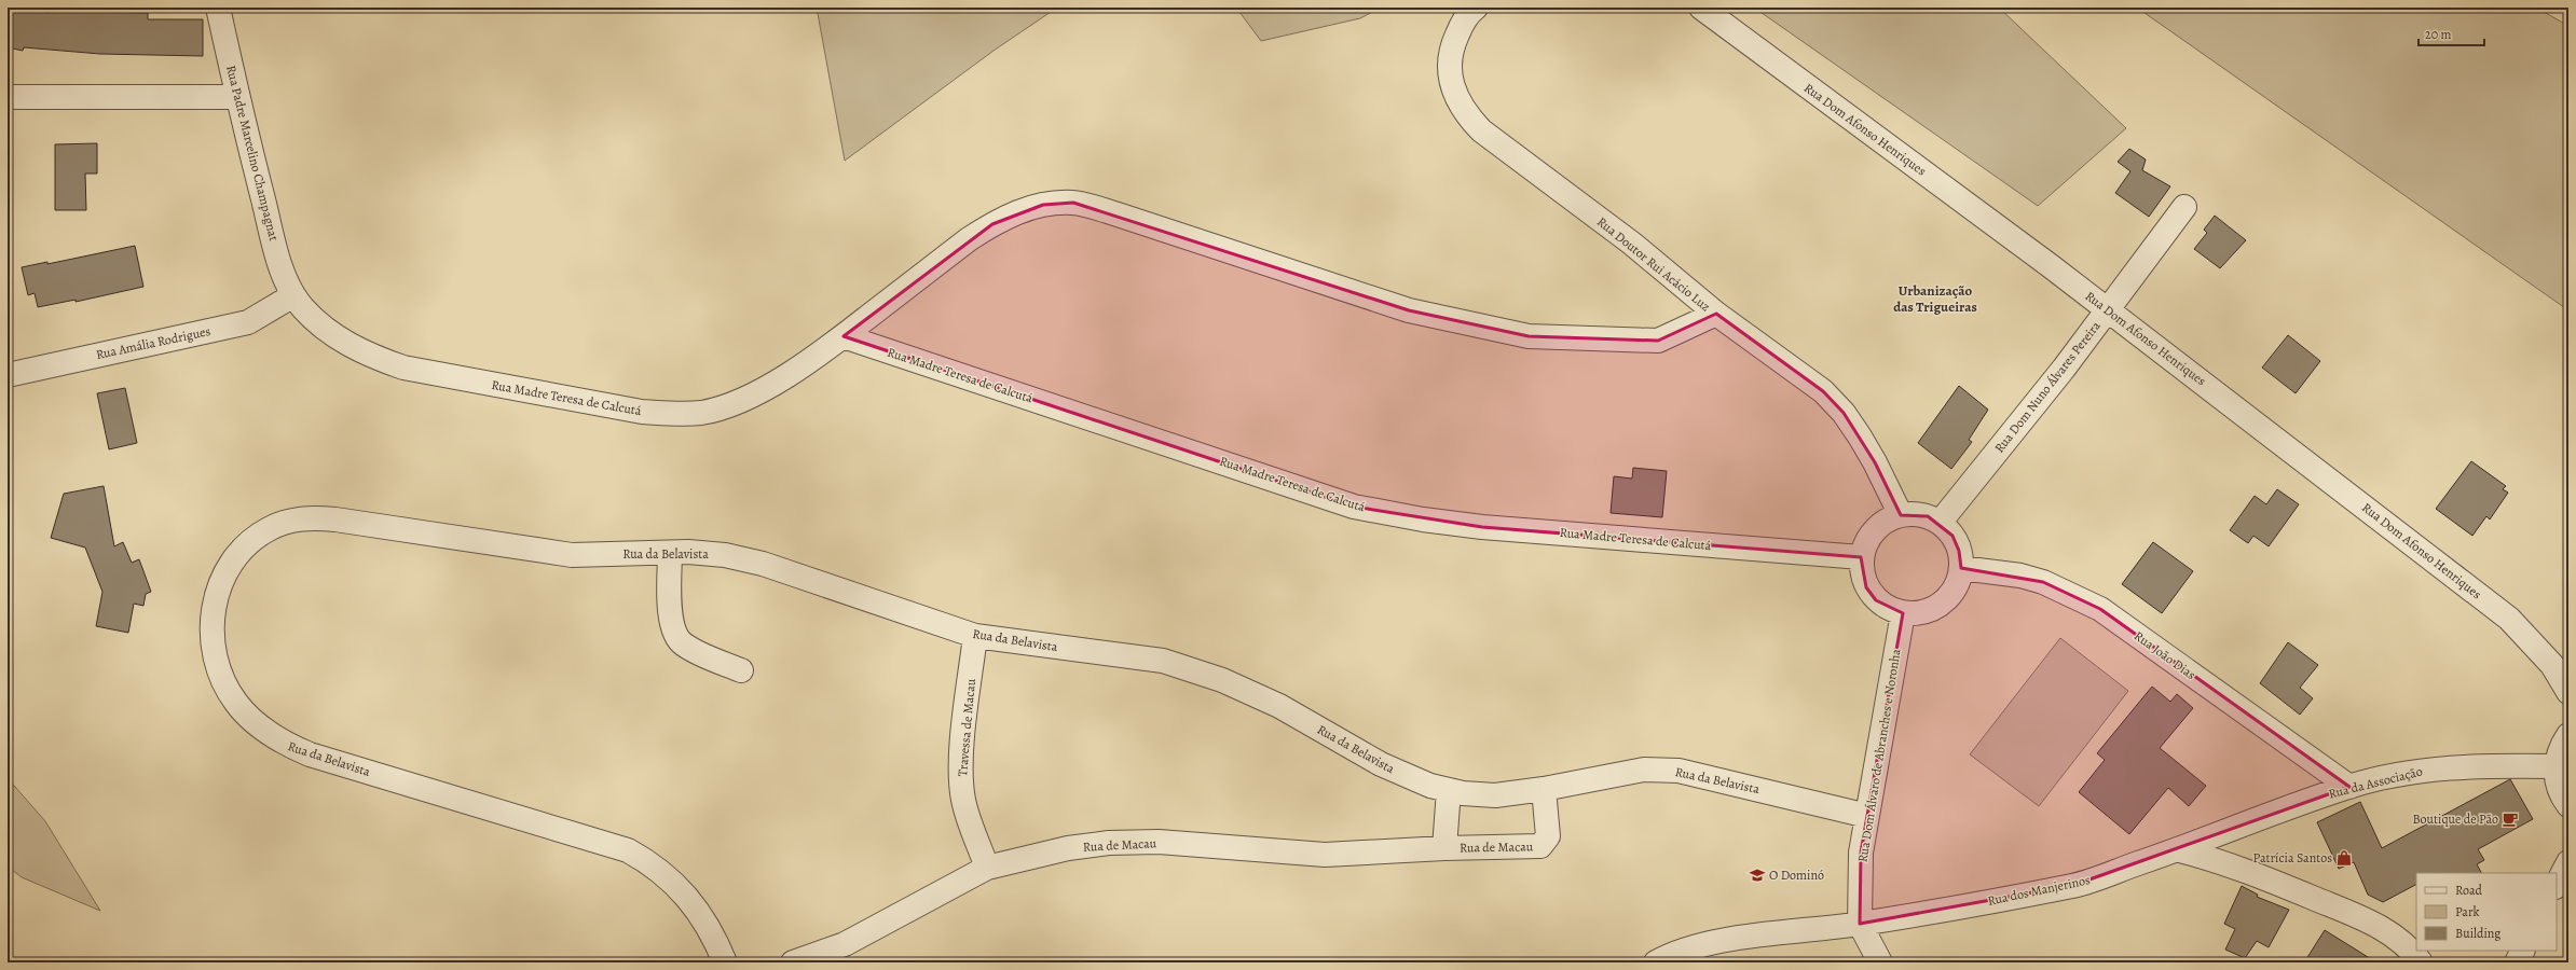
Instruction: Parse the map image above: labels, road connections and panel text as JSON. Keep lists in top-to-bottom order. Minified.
{"streets":{"street":["Rua Dom Afonso Henriques","Rua Padre Marcelino Champagnat","Rua Doutor Rui Acácio Luz","Rua Amália Rodrigues","Rua Madre Teresa de Calcutá","Rua Dom Nuno Álvares Pereira","Rua da Belavista","Rua João Dias","Travessa de Macau","Rua Dom Álvaro de Abranches e Noronha","Rua da Associação","Rua de Macau","Rua dos Manjerinos"]},"crossings":[["Rua Dom Afonso Henriques","Rua Dom Nuno Álvares Pereira"],["Rua Padre Marcelino Champagnat","Rua Amália Rodrigues"],["Rua Padre Marcelino Champagnat","Rua Madre Teresa de Calcutá"],["Rua Doutor Rui Acácio Luz","Rua Madre Teresa de Calcutá"],["Rua Doutor Rui Acácio Luz","Rua Dom Nuno Álvares Pereira"],["Rua Doutor Rui Acácio Luz","Rua João Dias"],["Rua Doutor Rui Acácio Luz","Rua Dom Álvaro de Abranches e Noronha"],["Rua Amália Rodrigues","Rua Madre Teresa de Calcutá"],["Rua Madre Teresa de Calcutá","Rua Dom Nuno Álvares Pereira"],["Rua Madre Teresa de Calcutá","Rua João Dias"],["Rua Madre Teresa de Calcutá","Rua Dom Álvaro de Abranches e Noronha"],["Rua Dom Nuno Álvares Pereira","Rua João Dias"],["Rua Dom Nuno Álvares Pereira","Rua Dom Álvaro de Abranches e Noronha"],["Rua da Belavista","Travessa de Macau"],["Rua da Belavista","Rua Dom Álvaro de Abranches e Noronha"],["Rua da Belavista","Rua de Macau"],["Rua João Dias","Rua Dom Álvaro de Abranches e Noronha"],["Rua João Dias","Rua da Associação"],["Travessa de Macau","Rua de Macau"],["Rua Dom Álvaro de Abranches e Noronha","Rua dos Manjerinos"],["Rua da Associação","Rua dos Manjerinos"]],"districts":["Urbanização das Trigueiras"],"places":{"cafe":["Boutique de Pão"],"shop":["Patrícia Santos"],"school or university":["O Dominó"]},"legend":["Road","Park","Building"],"scale_bar":"20 m"}
